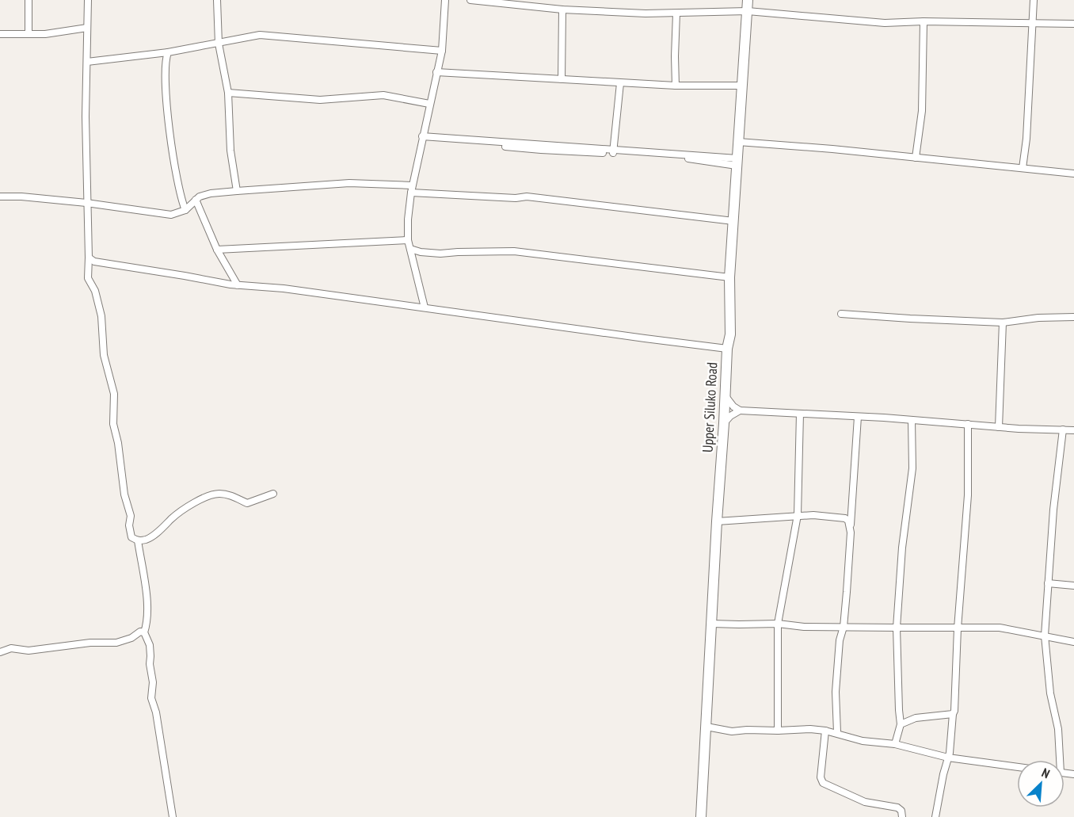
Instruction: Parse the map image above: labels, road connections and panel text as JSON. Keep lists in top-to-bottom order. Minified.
{"streets":{"main road":["Upper Siluko Road"]},"north":"top right"}
